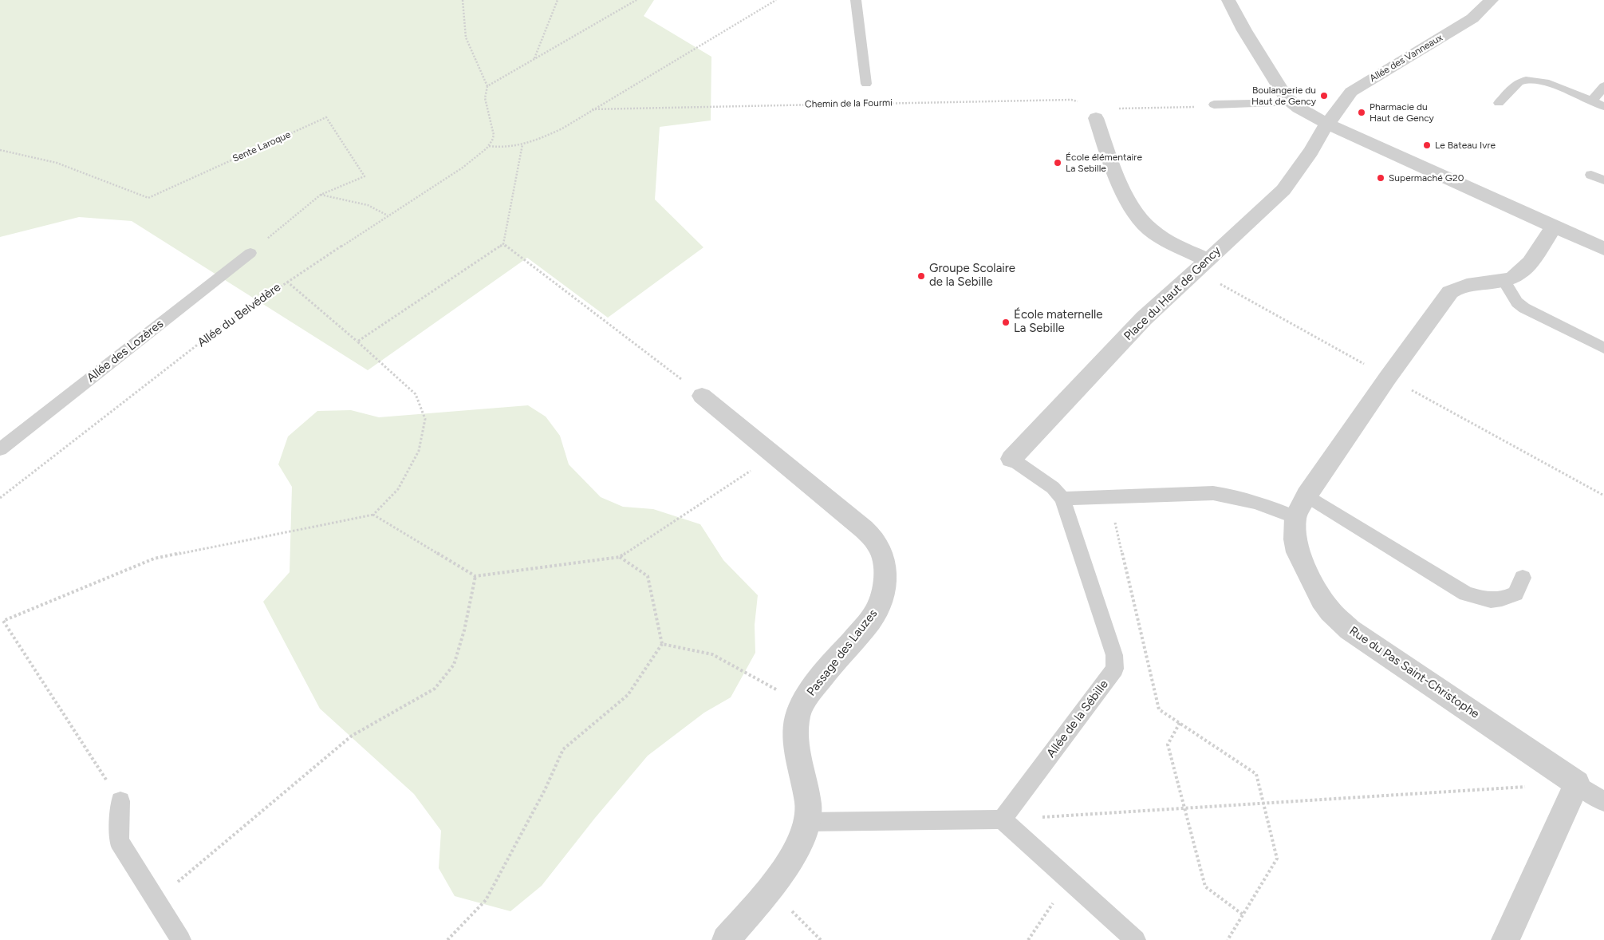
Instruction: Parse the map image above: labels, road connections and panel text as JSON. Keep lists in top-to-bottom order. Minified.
{"streets":{"street":["Allée des Vanneaux","Place du Haut de Gency","Passage des Lauzes","Rue du Pas Saint-Christophe"],"lane":["Allée des Lozères","Allée de la Sébille"],"path":["Chemin de la Fourmi","Sente Laroque","Allée du Belvédère"]},"crossings":[["Allée des Vanneaux","Place du Haut de Gency"],["Sente Laroque","Allée des Lozères"],["Place du Haut de Gency","Allée de la Sébille"]],"places":["Boulangerie du Haut de Gency","Pharmacie du Haut de Gency","Le Bateau Ivre","École élémentaire La Sebille","Supermaché G20","Groupe Scolaire de la Sebille","École maternelle La Sebille"]}
